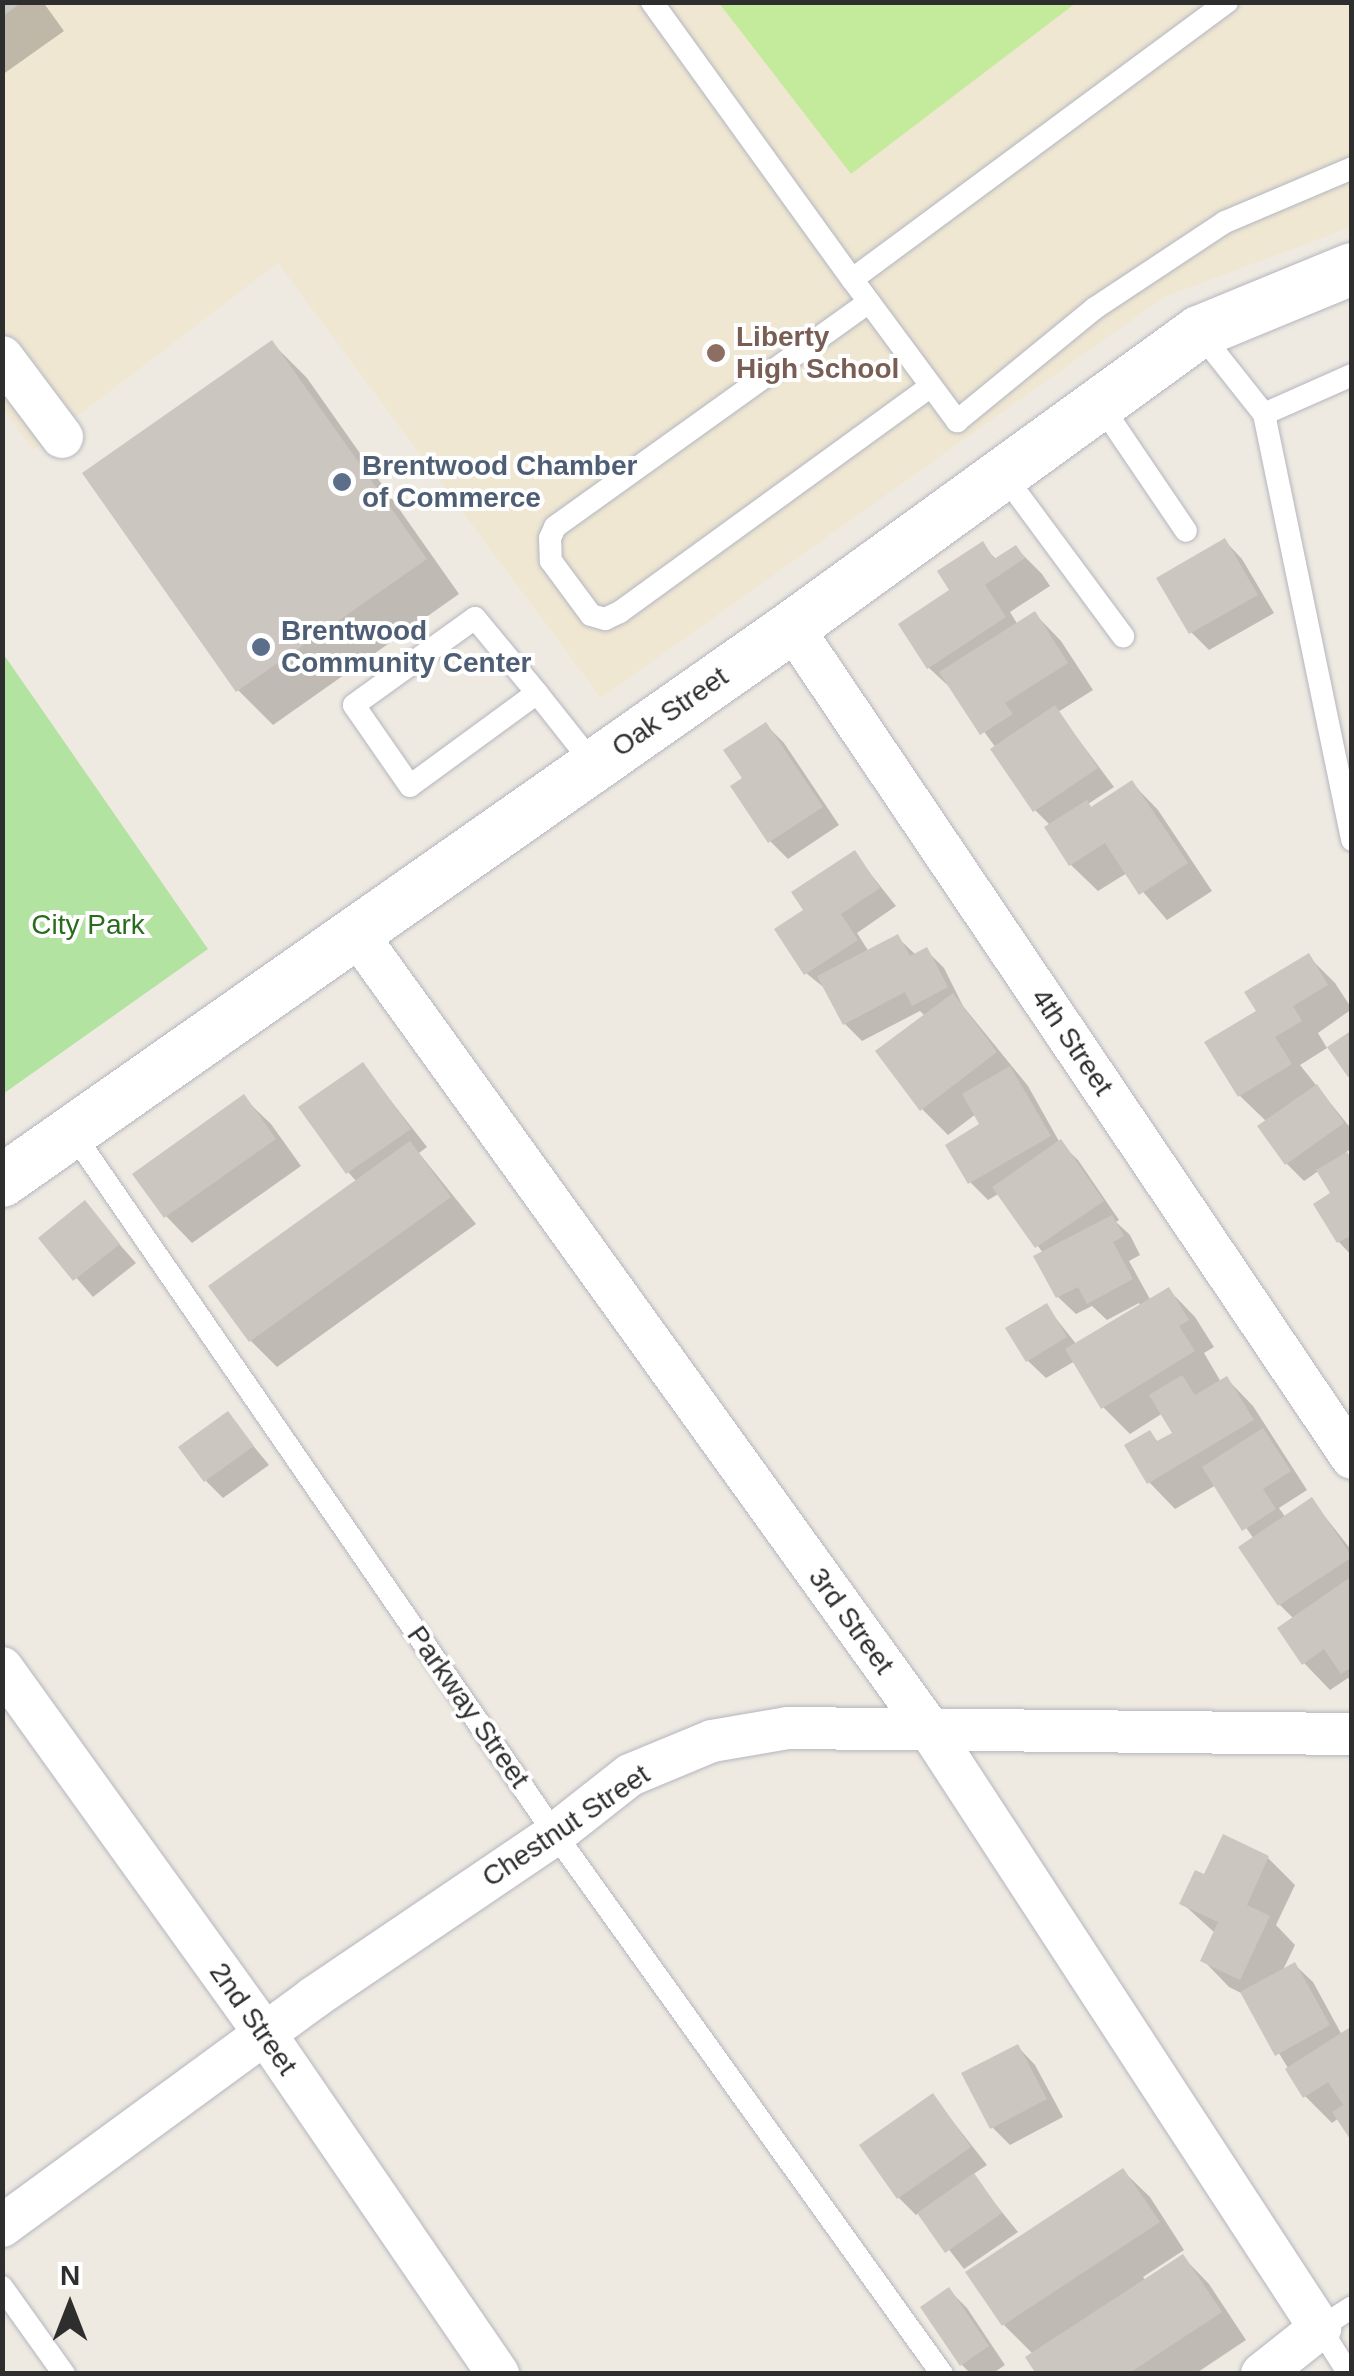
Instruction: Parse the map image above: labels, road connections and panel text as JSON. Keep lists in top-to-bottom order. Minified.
{"streets":{"street":["Oak Street","4th Street","3rd Street","Chestnut Street","2nd Street"],"lane":["Parkway Street"]},"crossings":[["Oak Street","4th Street"],["Oak Street","3rd Street"],["Oak Street","Parkway Street"],["3rd Street","Chestnut Street"],["Parkway Street","Chestnut Street"],["Chestnut Street","2nd Street"]],"parks":["City Park"],"places":["Liberty High School","Brentwood Chamber of Commerce","Brentwood Community Center"],"north":"top"}
